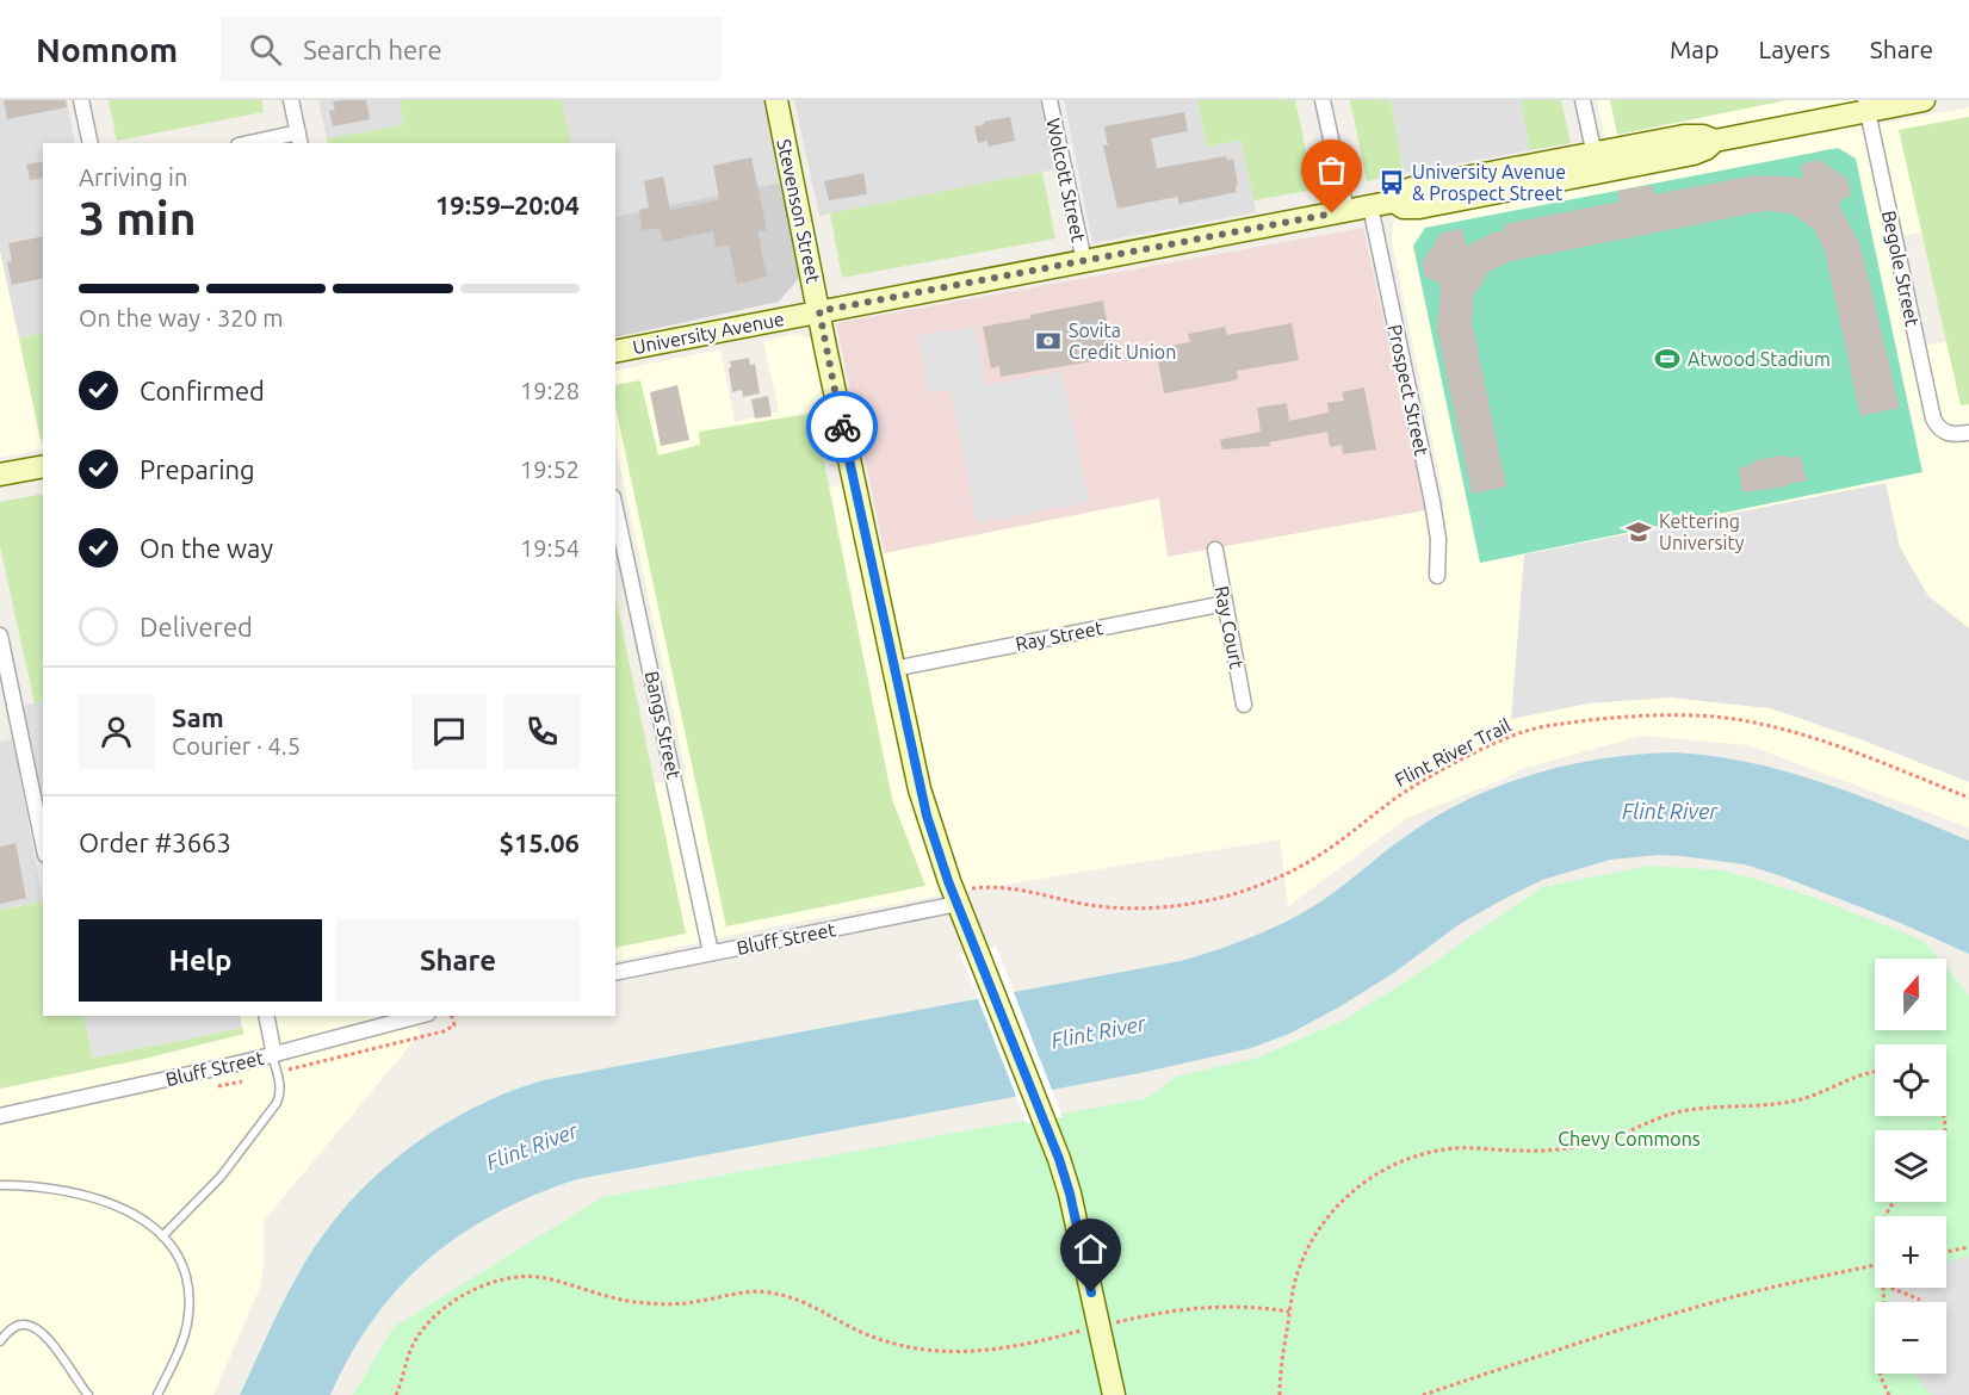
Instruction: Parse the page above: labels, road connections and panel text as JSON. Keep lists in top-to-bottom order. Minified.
{"streets":{"street":["Wolcott Street","Stevenson Street","Begole Street","University Avenue","Prospect Street","Ray Court","Ray Street","Bangs Street","Bluff Street"],"path":["Flint River Trail"]},"crossings":[["Wolcott Street","University Avenue"],["Stevenson Street","University Avenue"],["Stevenson Street","Ray Street"],["Stevenson Street","Flint River Trail"],["Stevenson Street","Bluff Street"],["Begole Street","University Avenue"],["University Avenue","Prospect Street"],["Ray Court","Ray Street"],["Bangs Street","Bluff Street"],["Flint River Trail","Bluff Street"]],"water":["Flint River"],"parks":["Chevy Commons"],"places":{"bus stop":["University Avenue & Prospect Street"],"bank":["Sovita Credit Union"],"sports":["Atwood Stadium"],"school or university":["Kettering University"]},"north":"top","page":{"header":"Nomnom","search":"Search here","nav":["Map","Layers","Share"],"heading":["3 min","Arriving in","19:59–20:04"],"panel":["Sam","Courier · 4.5","Order #3663","$15.06"],"bar":"On the way · 320 m","list":[["Confirmed","19:28"],["Preparing","19:52"],["On the way","19:54"],"Delivered"],"buttons":["Help","Share"],"map_buttons":["+","−"]}}
